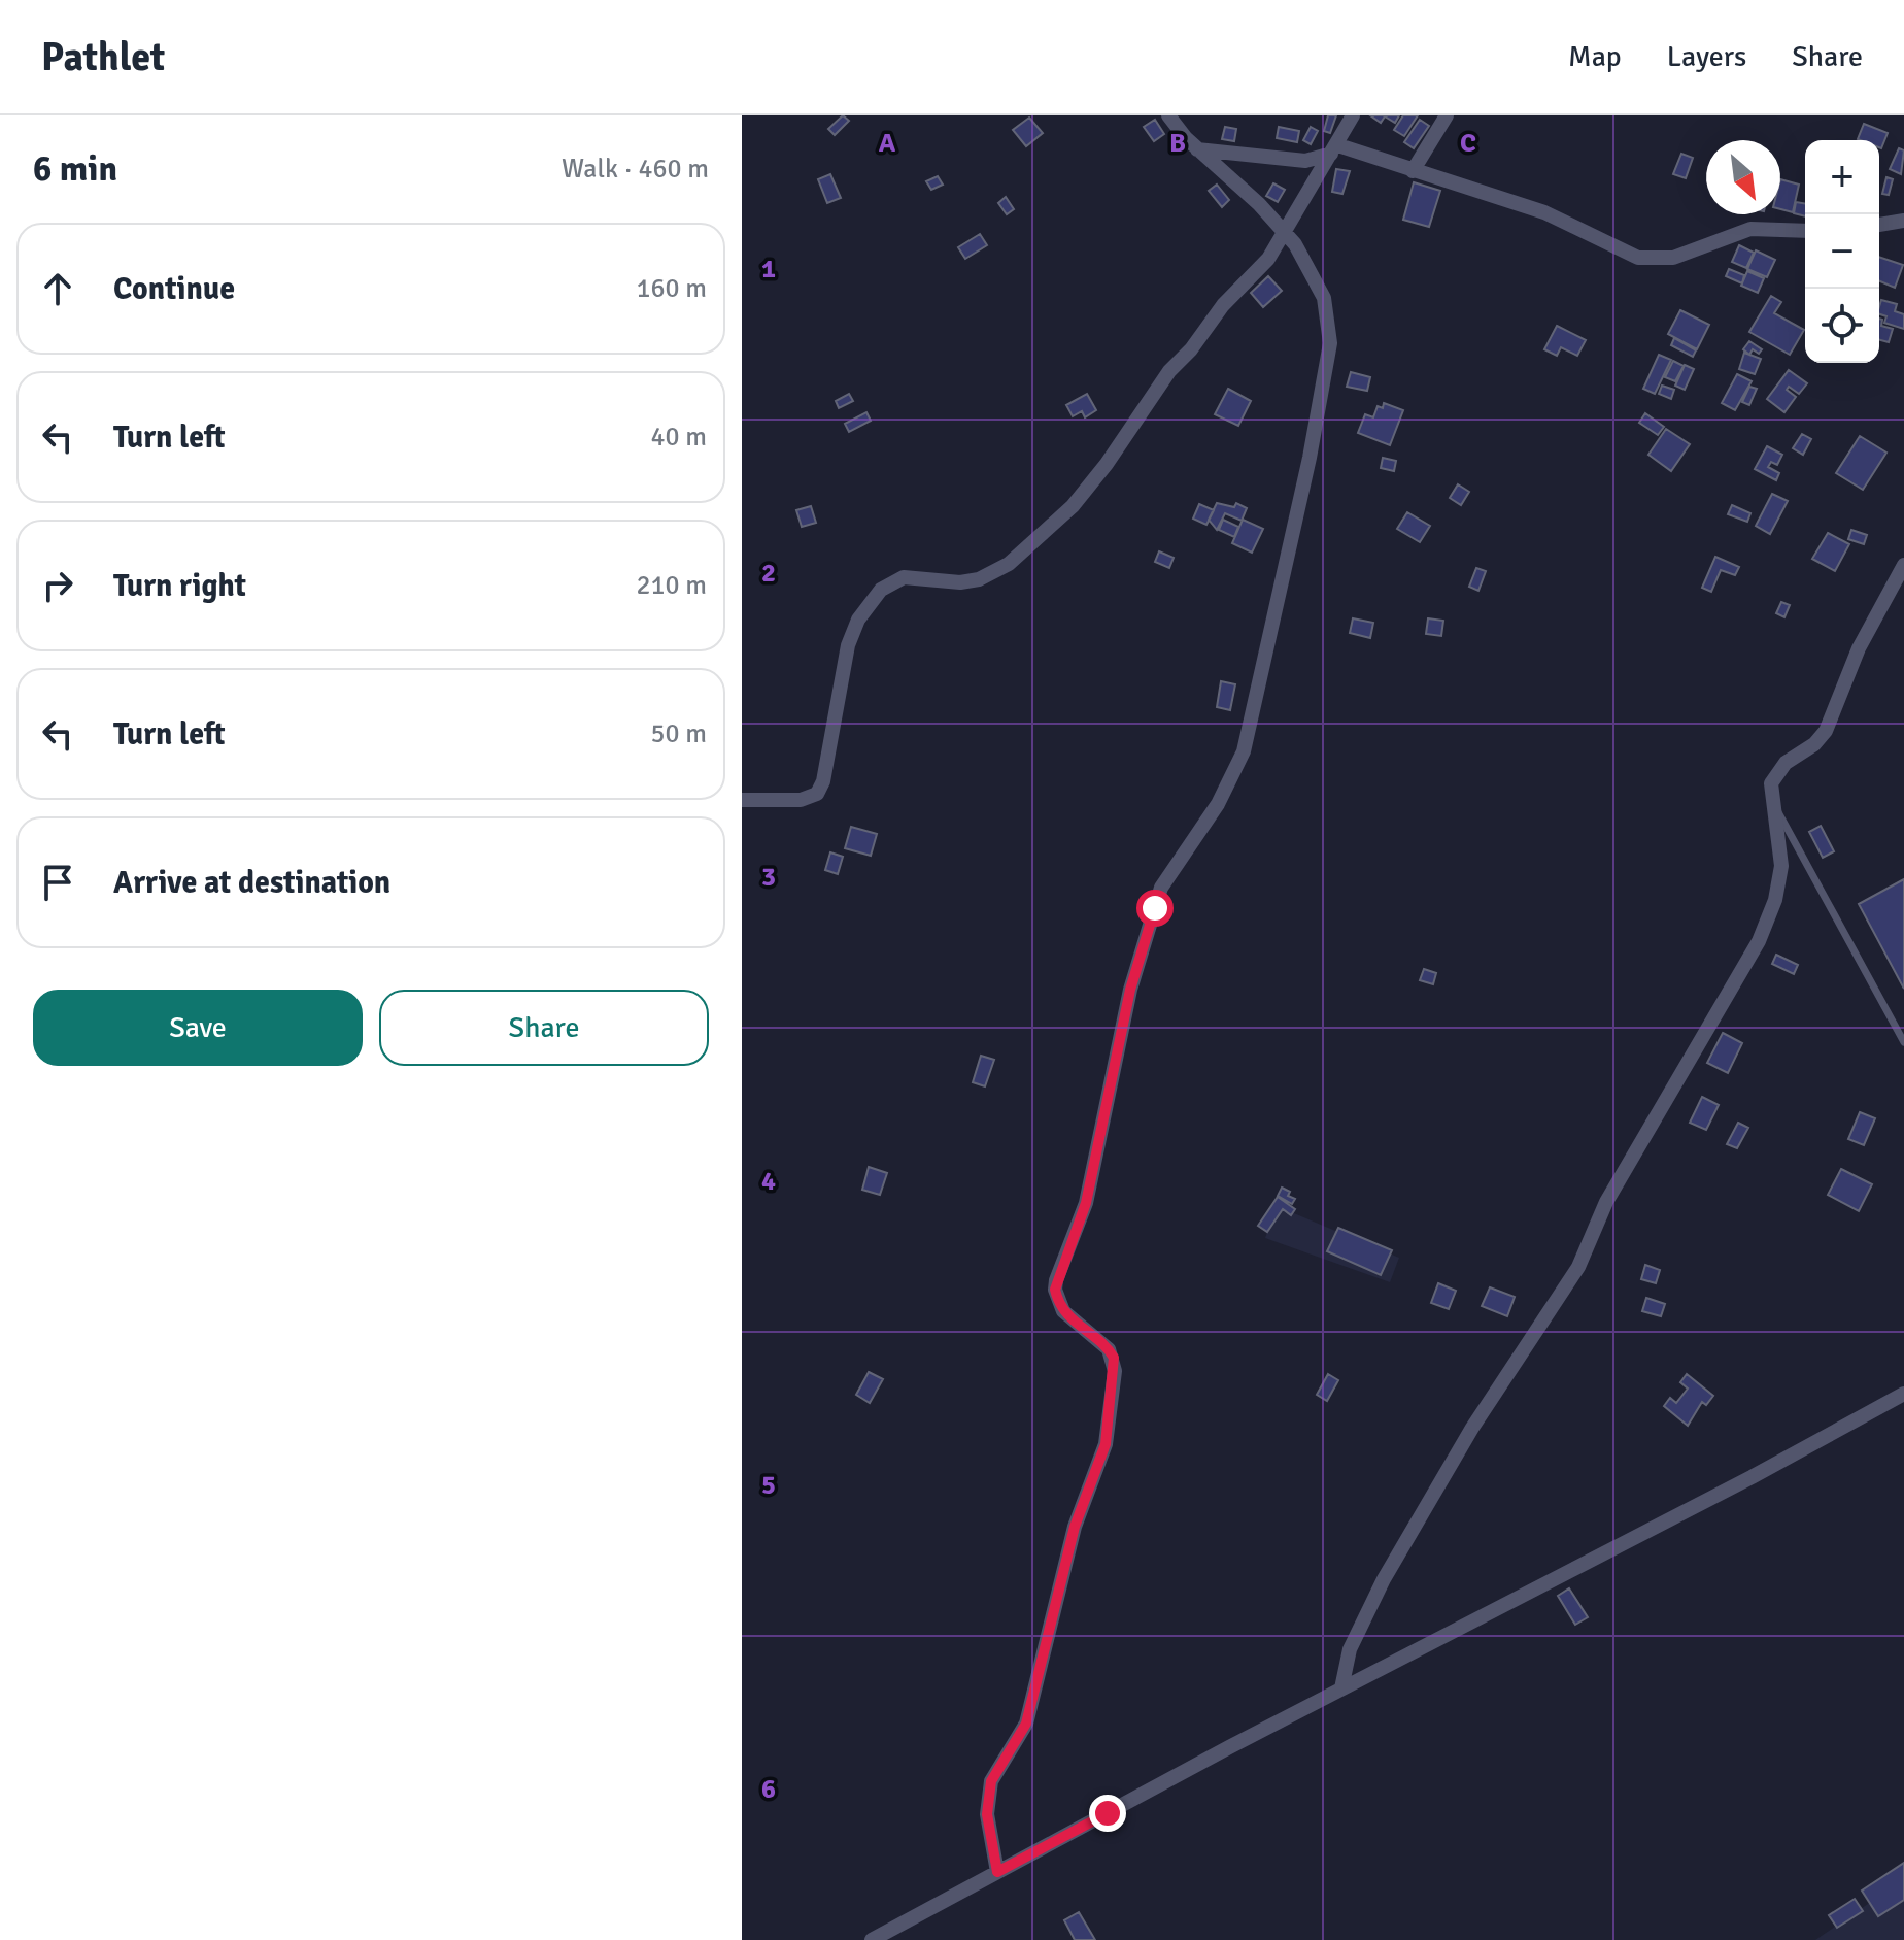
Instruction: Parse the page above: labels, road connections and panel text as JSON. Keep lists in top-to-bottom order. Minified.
{"north":"bottom right","page":{"header":"Pathlet","nav":["Map","Layers","Share"],"heading":["6 min","Walk · 460 m"],"map_buttons":["+","−"],"list":[["Continue","160 m"],["Turn left","40 m"],["Turn right","210 m"],["Turn left","50 m"],"Arrive at destination"],"buttons":["Save","Share"]},"grid":{"columns":["A","B","C"],"rows":["1","2","3","4","5","6"]}}
